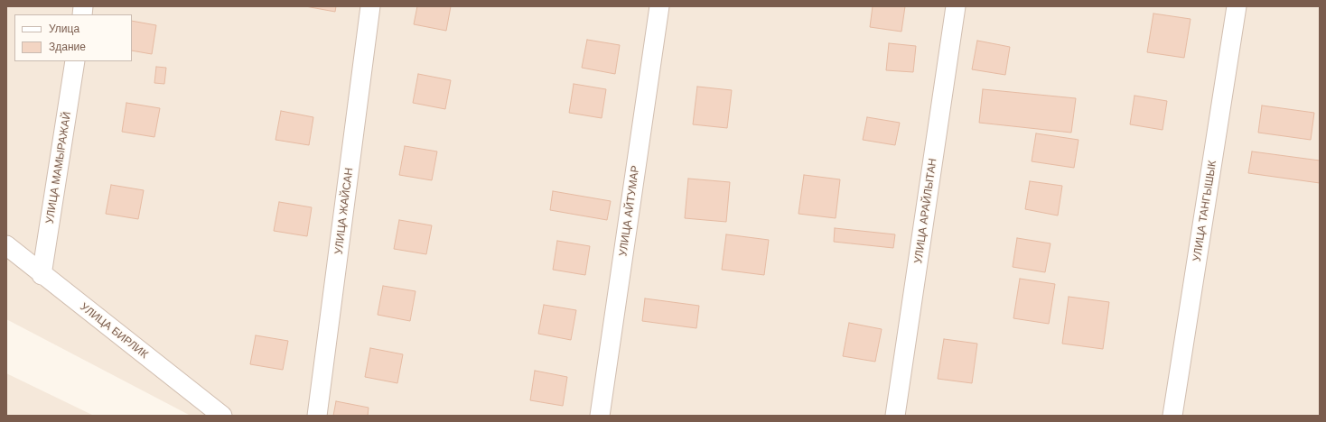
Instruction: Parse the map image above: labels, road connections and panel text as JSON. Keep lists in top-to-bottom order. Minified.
{"streets":{"street":["УЛИЦА МАМЫРАЖАЙ","УЛИЦА ЖАЙСАН","УЛИЦА АЙТУМАР","УЛИЦА АРАЙЛЫТАН","УЛИЦА ТАНГЫШЫК","УЛИЦА БИРЛИК"]},"crossings":[["УЛИЦА МАМЫРАЖАЙ","УЛИЦА БИРЛИК"]],"legend":["Улица","Здание"]}
